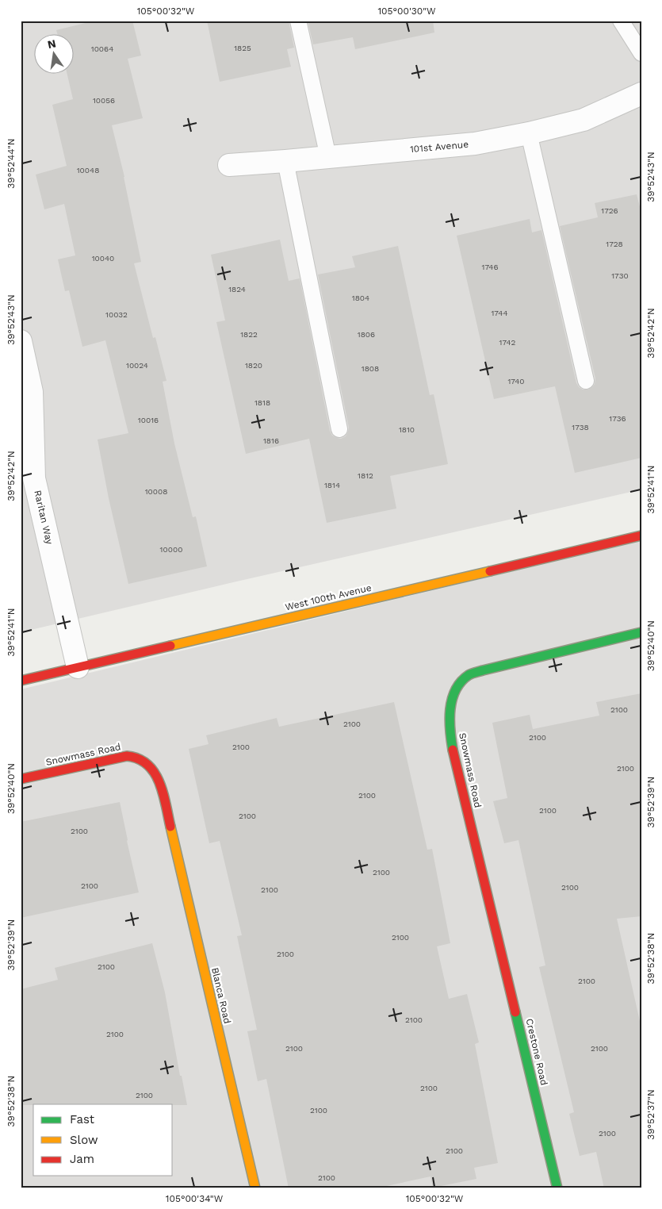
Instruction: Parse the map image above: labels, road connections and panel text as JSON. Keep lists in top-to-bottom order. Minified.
{"streets":{"street":["101st Avenue","Raritan Way","West 100th Avenue","Snowmass Road","Blanca Road","Crestone Road"]},"crossings":[["Raritan Way","West 100th Avenue"],["Snowmass Road","Blanca Road"],["Snowmass Road","Crestone Road"]],"house_numbers":["1825","10064","10056","10048","1726","1728","10040","1746","1730","1824","1804","1744","10032","1822","1806","1742","10024","1820","1808","1740","1818","1736","10016","1738","1810","1816","1812","1814","10008","10000","2100","2100","2100","2100","2100","2100","2100","2100","2100","2100","2100","2100","2100","2100","2100","2100","2100","2100","2100","2100","2100","2100","2100","2100","2100","2100","2100"],"legend":["Fast","Slow","Jam"],"north":"top","coordinates":["105°00'32\"W","105°00'30\"W","39°52'44\"N","39°52'43\"N","39°52'42\"N","39°52'41\"N","39°52'40\"N","39°52'39\"N","39°52'38\"N","39°52'37\"N","105°00'34\"W"]}
